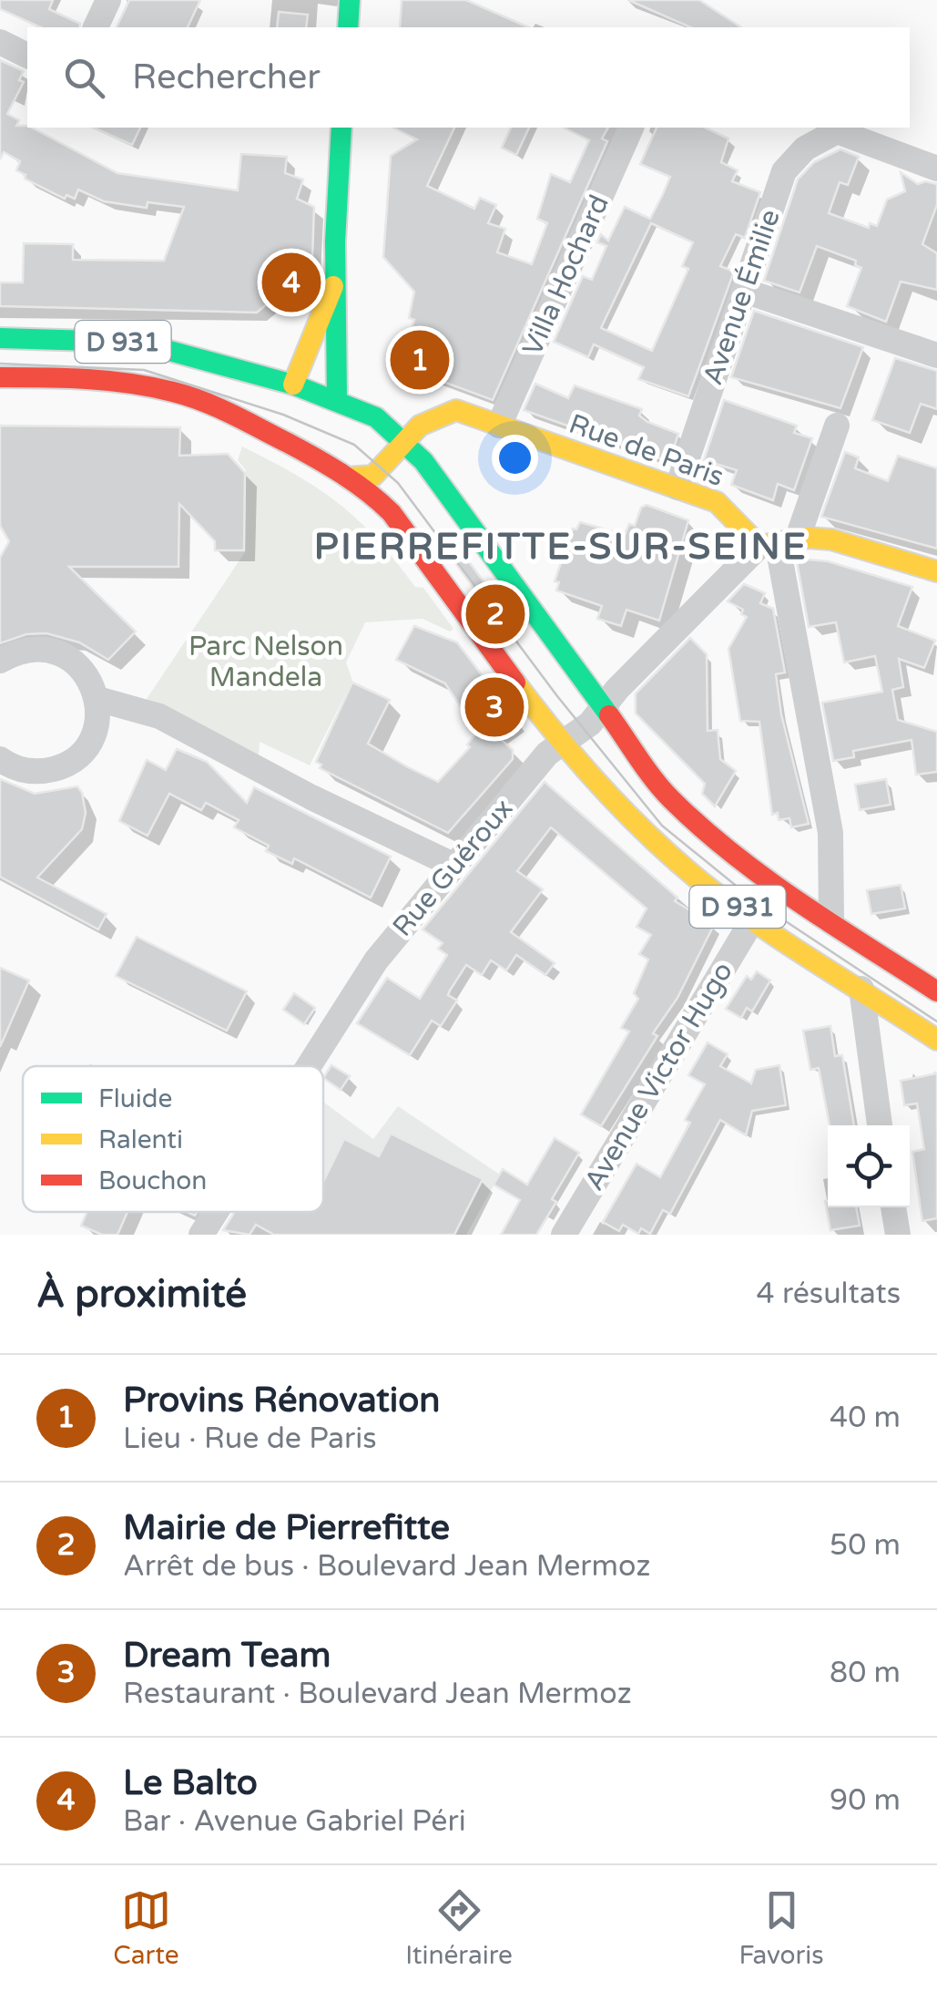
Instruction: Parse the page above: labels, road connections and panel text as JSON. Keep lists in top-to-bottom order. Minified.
{"streets":{"main road":["D 931","Rue de Paris"],"street":["Villa Hochard","Avenue Émilie","Rue Guéroux","Avenue Victor Hugo"]},"crossings":[["Villa Hochard","Rue de Paris"],["Avenue Émilie","Rue de Paris"],["D 931","Rue de Paris"],["D 931","Rue Guéroux"],["D 931","Avenue Victor Hugo"],["Rue de Paris","Rue Guéroux"]],"districts":["PIERREFITTE-SUR-SEINE"],"parks":["Parc Nelson Mandela"],"legend":["Fluide","Ralenti","Bouchon"],"page":{"search":"Rechercher","pins":["4","1","2","3"],"heading":["À proximité","4 résultats"],"list":[{"mark":"1","name":"Provins Rénovation","note":"Lieu · Rue de Paris","value":"40 m"},{"mark":"2","name":"Mairie de Pierrefitte","note":"Arrêt de bus · Boulevard Jean Mermoz","value":"50 m"},{"mark":"3","name":"Dream Team","note":"Restaurant · Boulevard Jean Mermoz","value":"80 m"},{"mark":"4","name":"Le Balto","note":"Bar · Avenue Gabriel Péri","value":"90 m"}],"nav":["Carte","Itinéraire","Favoris"]}}
